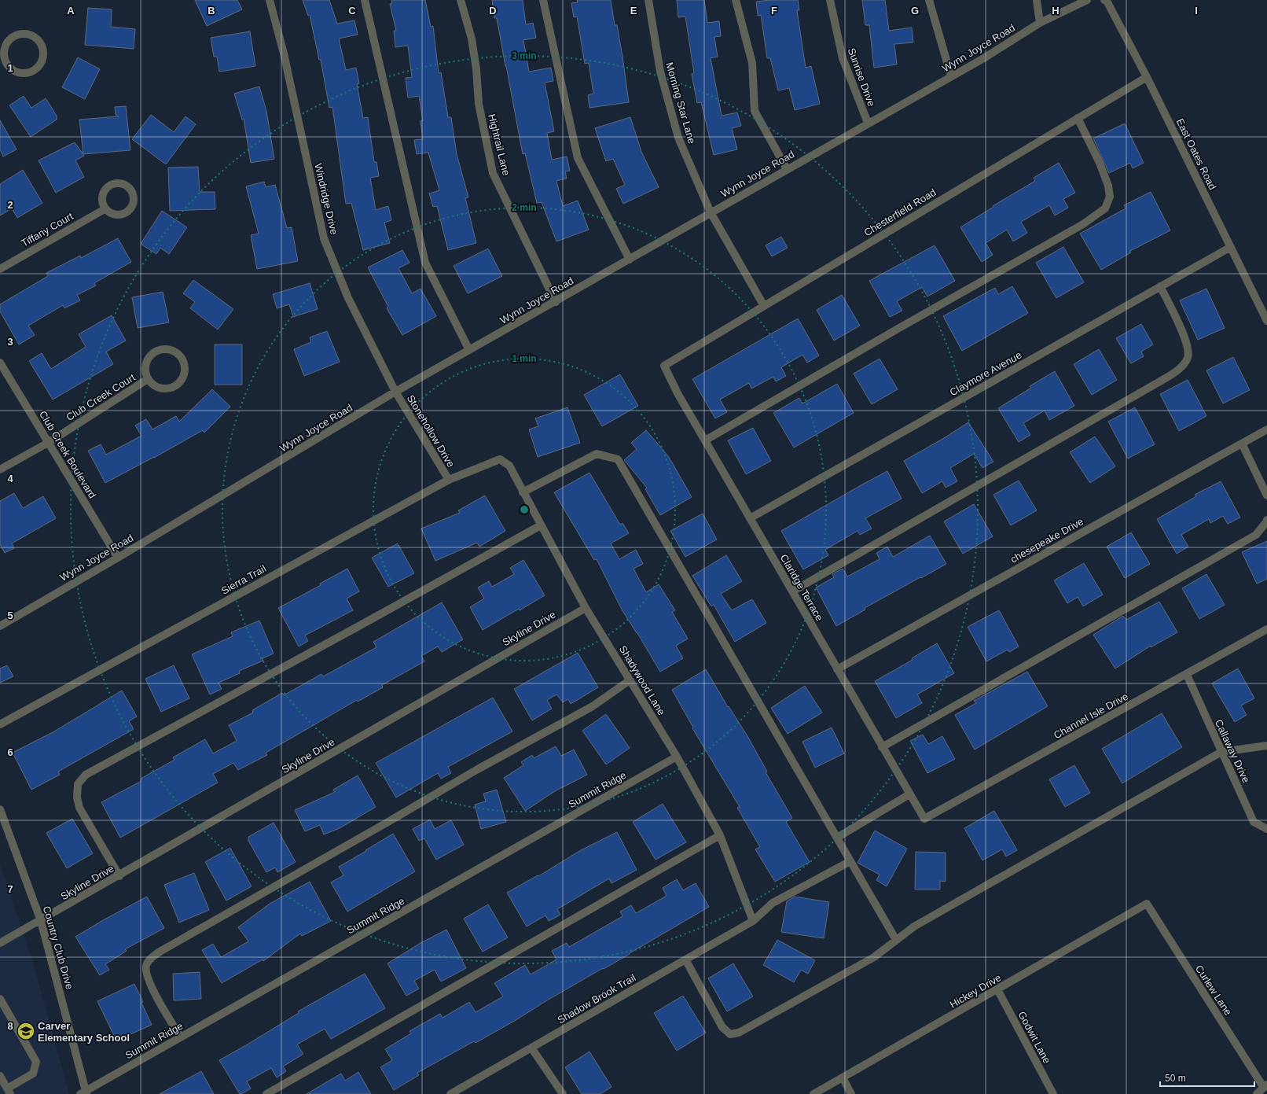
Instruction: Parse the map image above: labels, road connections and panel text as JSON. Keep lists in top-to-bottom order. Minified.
{"streets":{"street":["Wynn Joyce Road","Sunrise Drive","Morning Star Lane","Hightrail Lane","East Oates Road","Windridge Drive","Chesterfield Road","Tiffany Court","Claymore Avenue","Club Creek Court","Stonehollow Drive","Club Creek Boulevard","chesepeake Drive","Sierra Trail","Claridge Terrace","Skyline Drive","Shadywood Lane","Channel Isle Drive","Callaway Drive","Summit Ridge","Country Club Drive","Curlew Lane","Hickey Drive","Shadow Brook Trail","Godwit Lane"]},"crossings":[["Wynn Joyce Road","Sunrise Drive"],["Wynn Joyce Road","Morning Star Lane"],["Wynn Joyce Road","Hightrail Lane"],["Wynn Joyce Road","Windridge Drive"],["Wynn Joyce Road","Stonehollow Drive"],["Wynn Joyce Road","Club Creek Boulevard"],["Morning Star Lane","Chesterfield Road"],["East Oates Road","Chesterfield Road"],["East Oates Road","Claymore Avenue"],["Windridge Drive","Stonehollow Drive"],["Chesterfield Road","Claridge Terrace"],["Claymore Avenue","Claridge Terrace"],["Club Creek Court","Club Creek Boulevard"],["Stonehollow Drive","Sierra Trail"],["chesepeake Drive","Claridge Terrace"],["Sierra Trail","Shadywood Lane"],["Claridge Terrace","Channel Isle Drive"],["Skyline Drive","Shadywood Lane"],["Skyline Drive","Country Club Drive"],["Shadywood Lane","Summit Ridge"],["Shadywood Lane","Shadow Brook Trail"],["Channel Isle Drive","Callaway Drive"],["Summit Ridge","Country Club Drive"],["Curlew Lane","Hickey Drive"],["Hickey Drive","Godwit Lane"]],"places":{"school or university":["Carver Elementary School"]},"scale_bar":"50 m","grid":{"columns":["A","B","C","D","E","F","G","H","I"],"rows":["1","2","3","4","5","6","7","8"]},"rings":["3 min","2 min","1 min"]}
